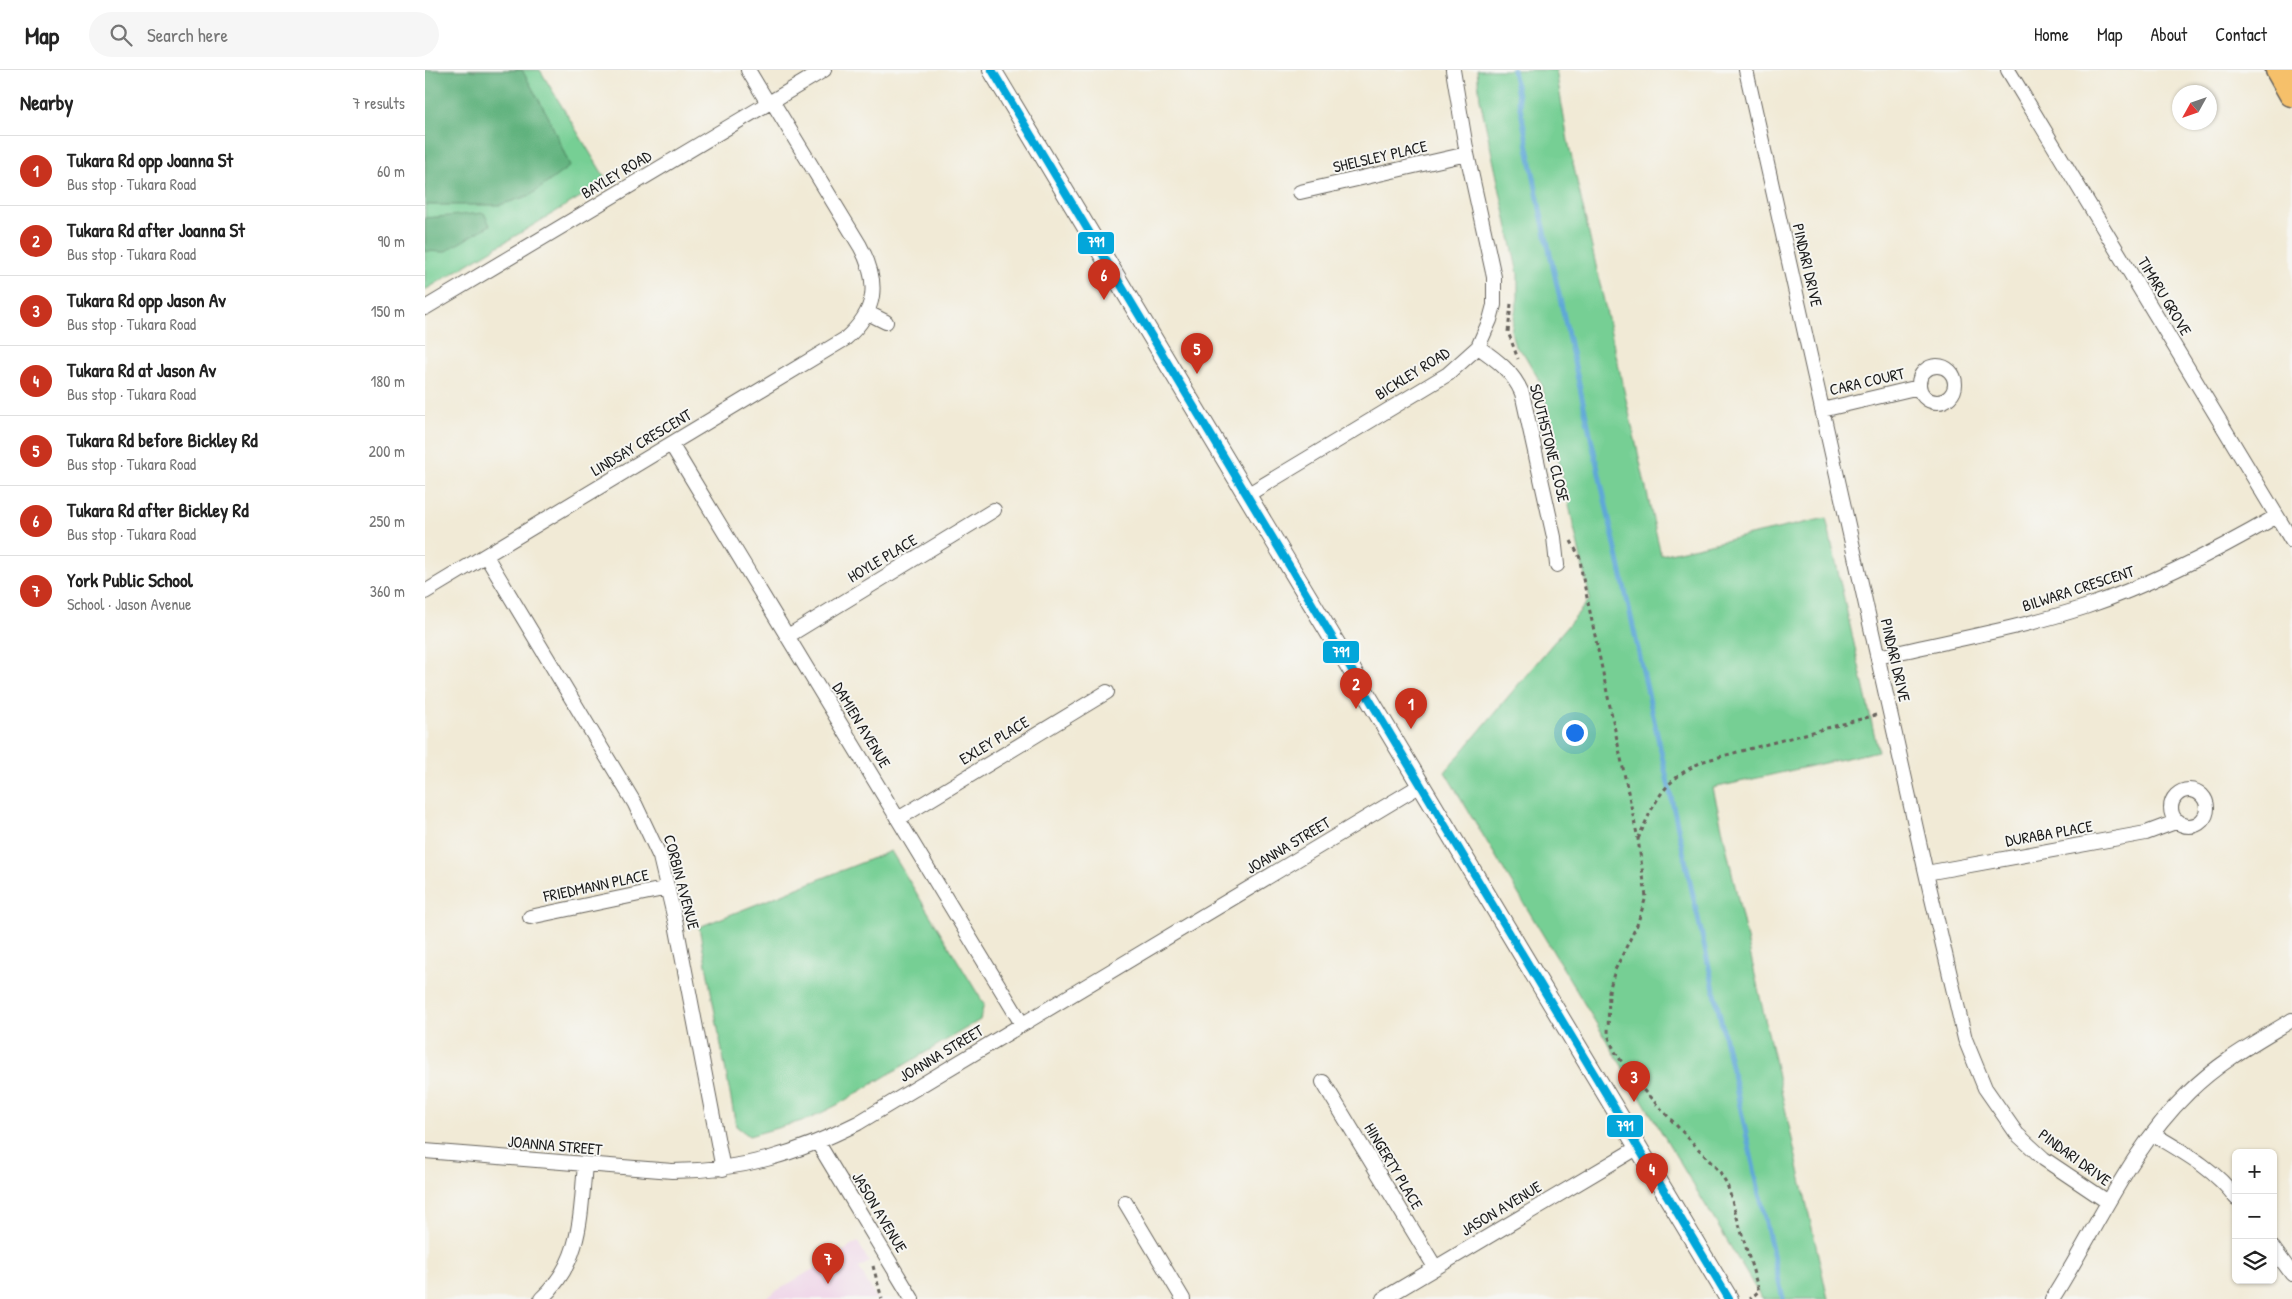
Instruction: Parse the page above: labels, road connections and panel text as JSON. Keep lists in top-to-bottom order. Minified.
{"streets":{"street":["SHELSLEY PLACE","BAYLEY ROAD","PINDARI DRIVE","TIMARU GROVE","BICKLEY ROAD","CARA COURT","LINDSAY CRESCENT","SOUTHSTONE CLOSE","HOYLE PLACE","BILWARA CRESCENT","DAMIEN AVENUE","EXLEY PLACE","DURABA PLACE","JOANNA STREET","CORBIN AVENUE","FRIEDMANN PLACE","HINGERTY PLACE","JASON AVENUE"]},"crossings":[["SHELSLEY PLACE","BICKLEY ROAD"],["BAYLEY ROAD","LINDSAY CRESCENT"],["PINDARI DRIVE","CARA COURT"],["PINDARI DRIVE","BILWARA CRESCENT"],["PINDARI DRIVE","DURABA PLACE"],["TIMARU GROVE","BILWARA CRESCENT"],["BICKLEY ROAD","SOUTHSTONE CLOSE"],["LINDSAY CRESCENT","DAMIEN AVENUE"],["LINDSAY CRESCENT","CORBIN AVENUE"],["HOYLE PLACE","DAMIEN AVENUE"],["DAMIEN AVENUE","EXLEY PLACE"],["DAMIEN AVENUE","JOANNA STREET"],["JOANNA STREET","CORBIN AVENUE"],["JOANNA STREET","JASON AVENUE"],["CORBIN AVENUE","FRIEDMANN PLACE"],["HINGERTY PLACE","JASON AVENUE"]],"lines":["transit line 791"],"north":"bottom left","page":{"header":"Map","search":"Search here","nav":["Home","Map","About","Contact"],"heading":["Nearby","7 results"],"list":[{"mark":"1","name":"Tukara Rd opp Joanna St","note":"Bus stop · Tukara Road","value":"60 m"},{"mark":"2","name":"Tukara Rd after Joanna St","note":"Bus stop · Tukara Road","value":"90 m"},{"mark":"3","name":"Tukara Rd opp Jason Av","note":"Bus stop · Tukara Road","value":"150 m"},{"mark":"4","name":"Tukara Rd at Jason Av","note":"Bus stop · Tukara Road","value":"180 m"},{"mark":"5","name":"Tukara Rd before Bickley Rd","note":"Bus stop · Tukara Road","value":"200 m"},{"mark":"6","name":"Tukara Rd after Bickley Rd","note":"Bus stop · Tukara Road","value":"250 m"},{"mark":"7","name":"York Public School","note":"School · Jason Avenue","value":"360 m"}],"pins":["6","5","2","1","3","4","7"],"map_buttons":["+","−"]}}
